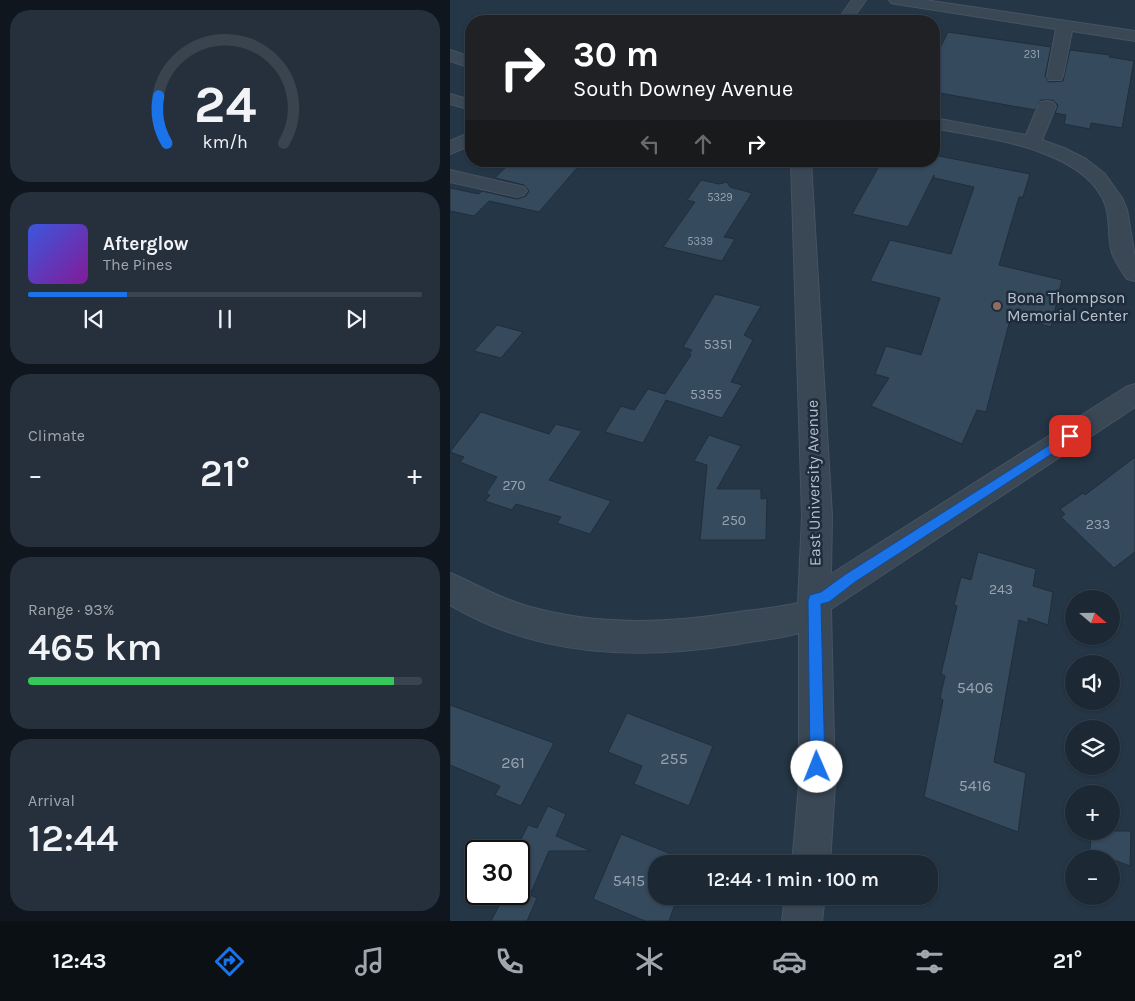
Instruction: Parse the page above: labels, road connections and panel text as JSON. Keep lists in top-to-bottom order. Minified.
{"streets":{"street":["East University Avenue"]},"places":["Bona Thompson Memorial Center"],"house_numbers":["231","5329","5339","5351","5355","270","250","233","243","5406","255","261","5416","5415"],"north":"right","page":{"turn":["30 m","South Downey Avenue"],"song":["Afterglow","The Pines"],"tile":["Climate",["Range · 93%","465 km"],["Arrival","12:44"]],"heat":["−","21°","+"],"map_buttons":["+","−"],"limit":"30","trip":"12:44 · 1 min · 100 m","tabs":["12:43","21°"],"gauge":["24","km/h"]}}
